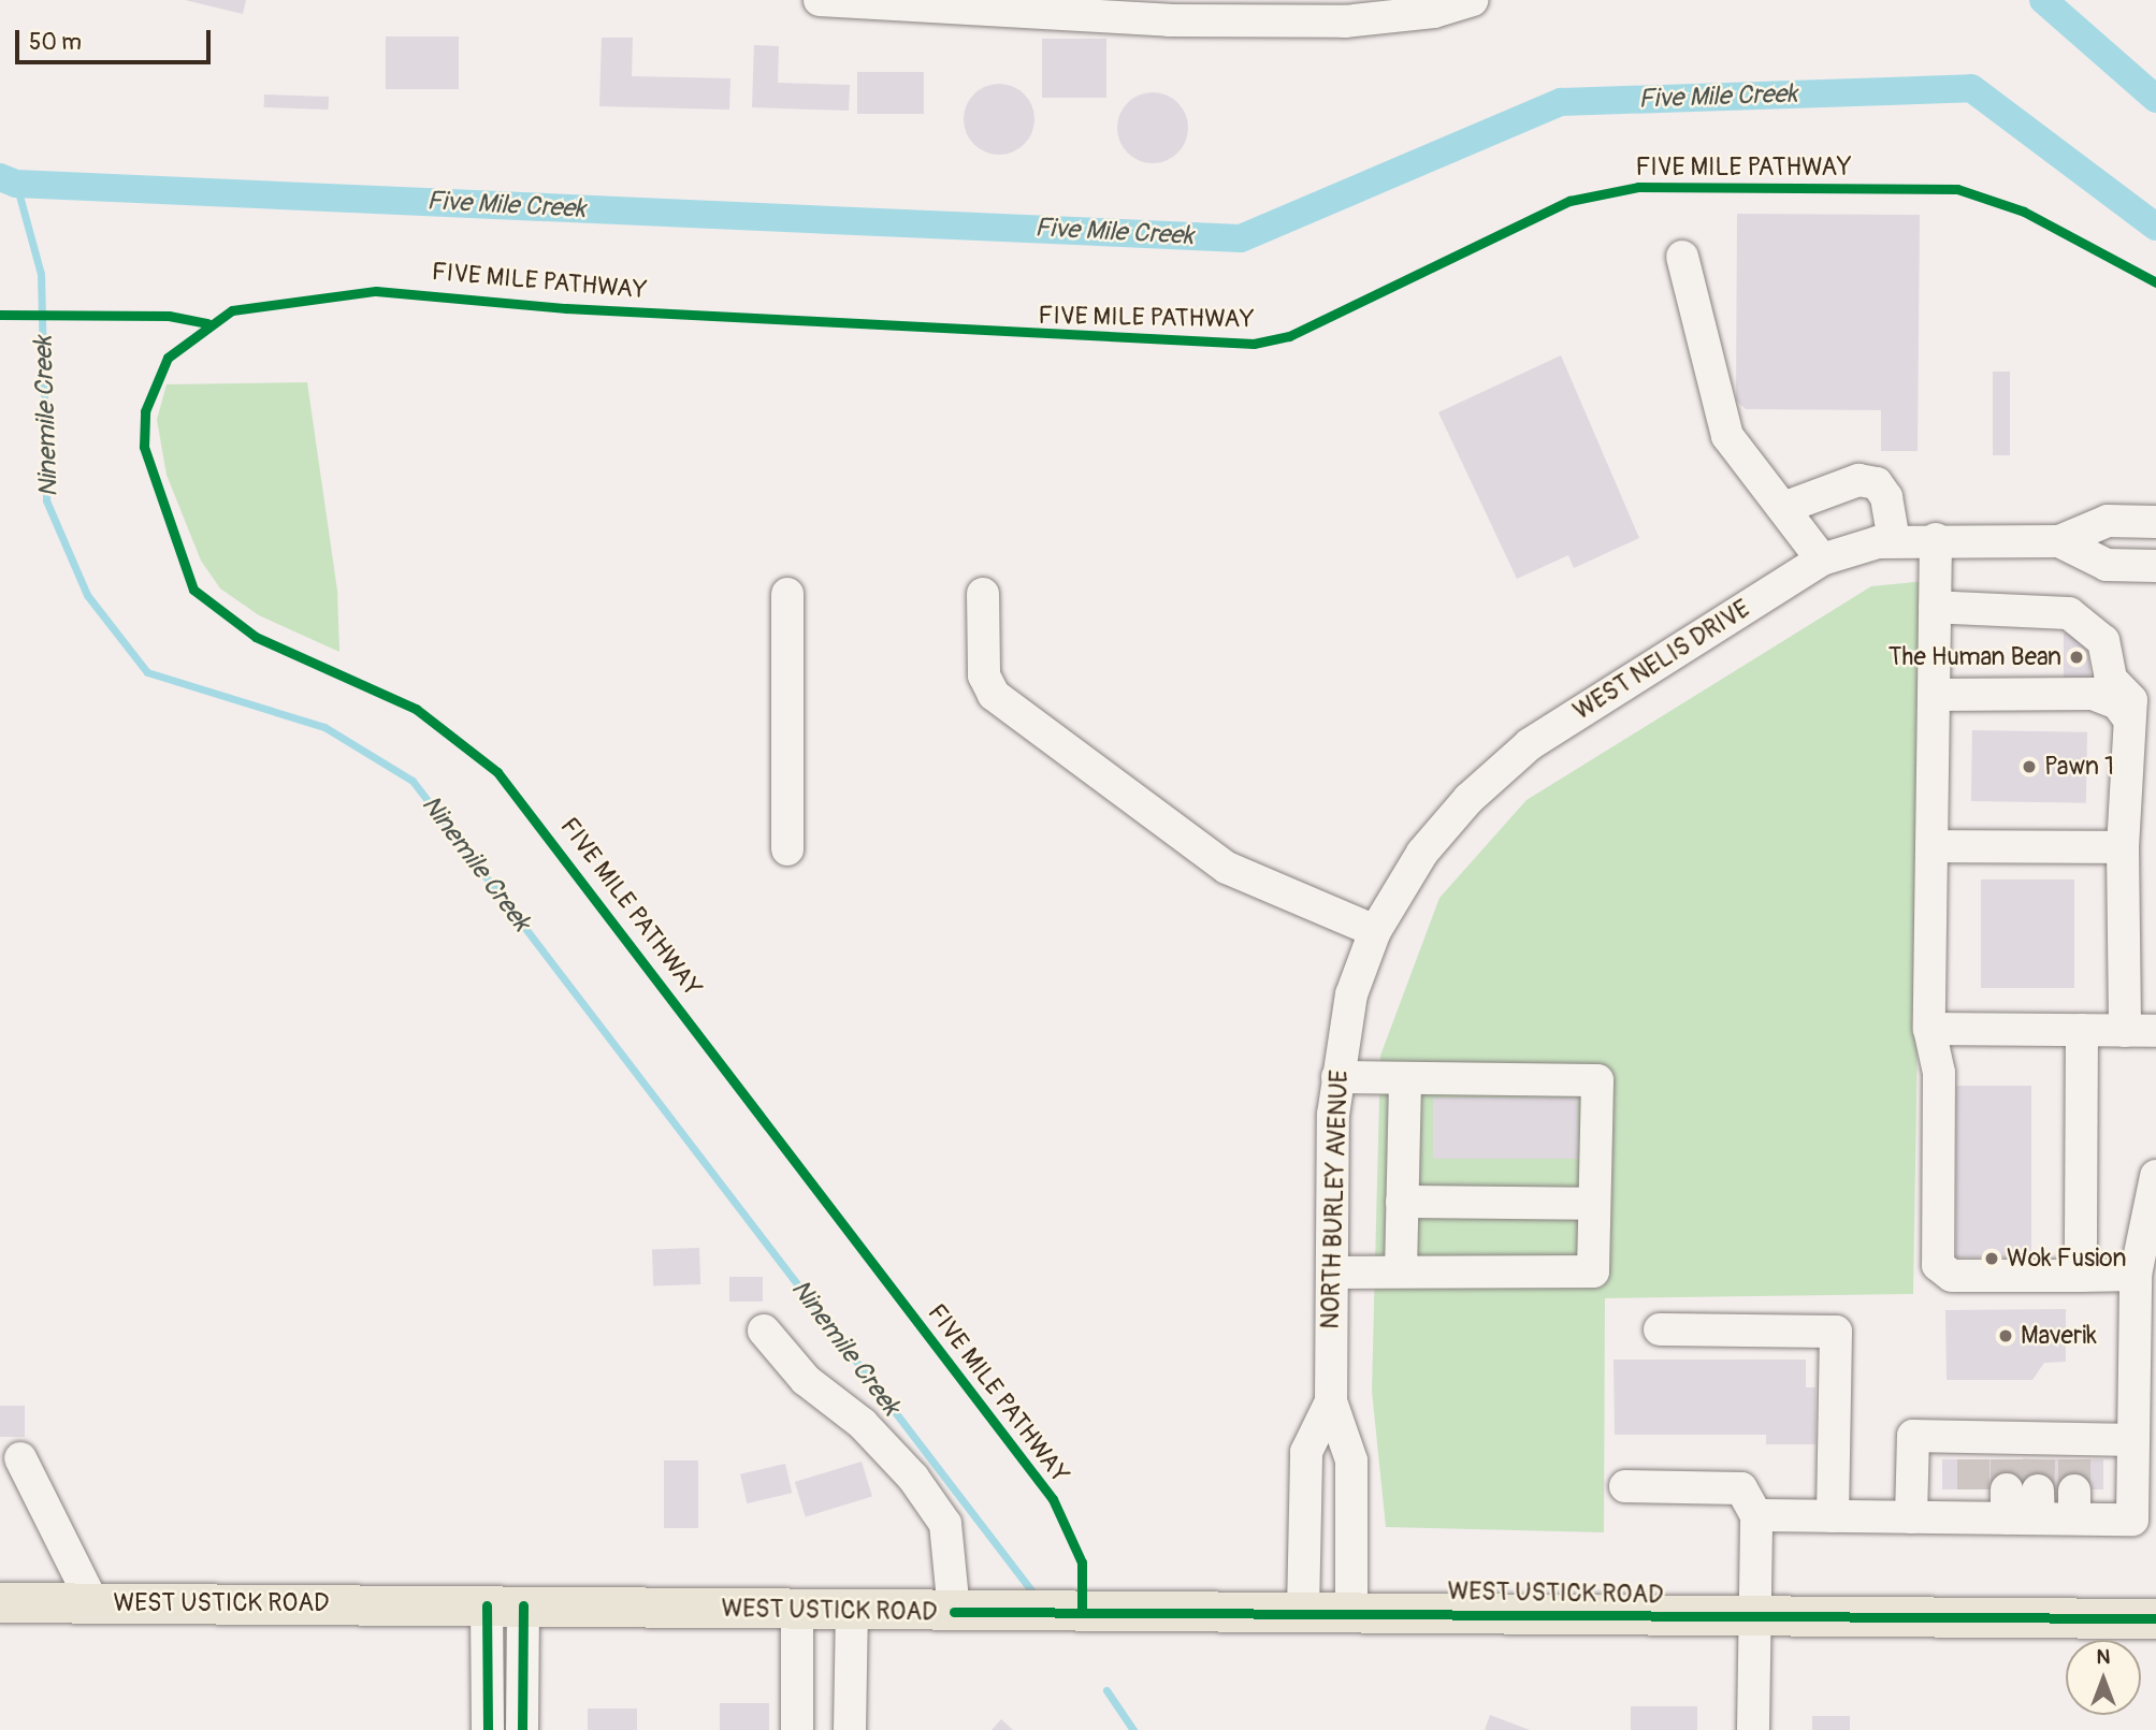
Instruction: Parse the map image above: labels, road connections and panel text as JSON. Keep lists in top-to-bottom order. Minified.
{"streets":{"main road":["WEST USTICK ROAD"],"street":["WEST NELIS DRIVE","NORTH BURLEY AVENUE"],"cycle path":["FIVE MILE PATHWAY"]},"crossings":[["WEST NELIS DRIVE","NORTH BURLEY AVENUE"],["NORTH BURLEY AVENUE","WEST USTICK ROAD"]],"water":["Five Mile Creek","Ninemile Creek"],"places":["The Human Bean","Pawn 1","Wok Fusion","Maverik"],"scale_bar":"50 m","north":"top"}
